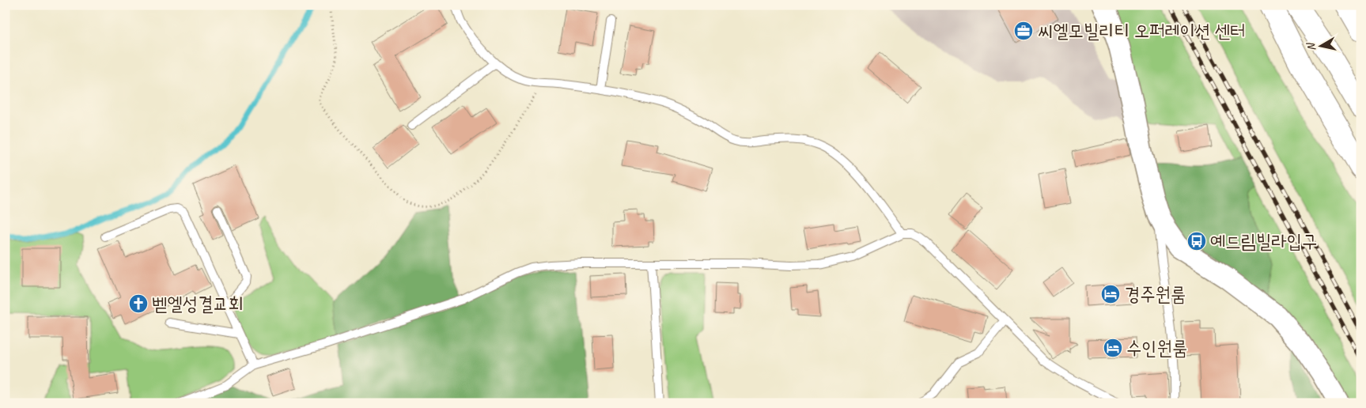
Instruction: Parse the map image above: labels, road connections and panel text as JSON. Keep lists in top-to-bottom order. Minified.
{"places":{"office":["씨엘모빌리티 오퍼레이션 센터"],"bus stop":["예드림빌라입구"],"hotel":["경주원룸","수인원룸"],"church":["벧엘성결교회"]},"north":"left"}
